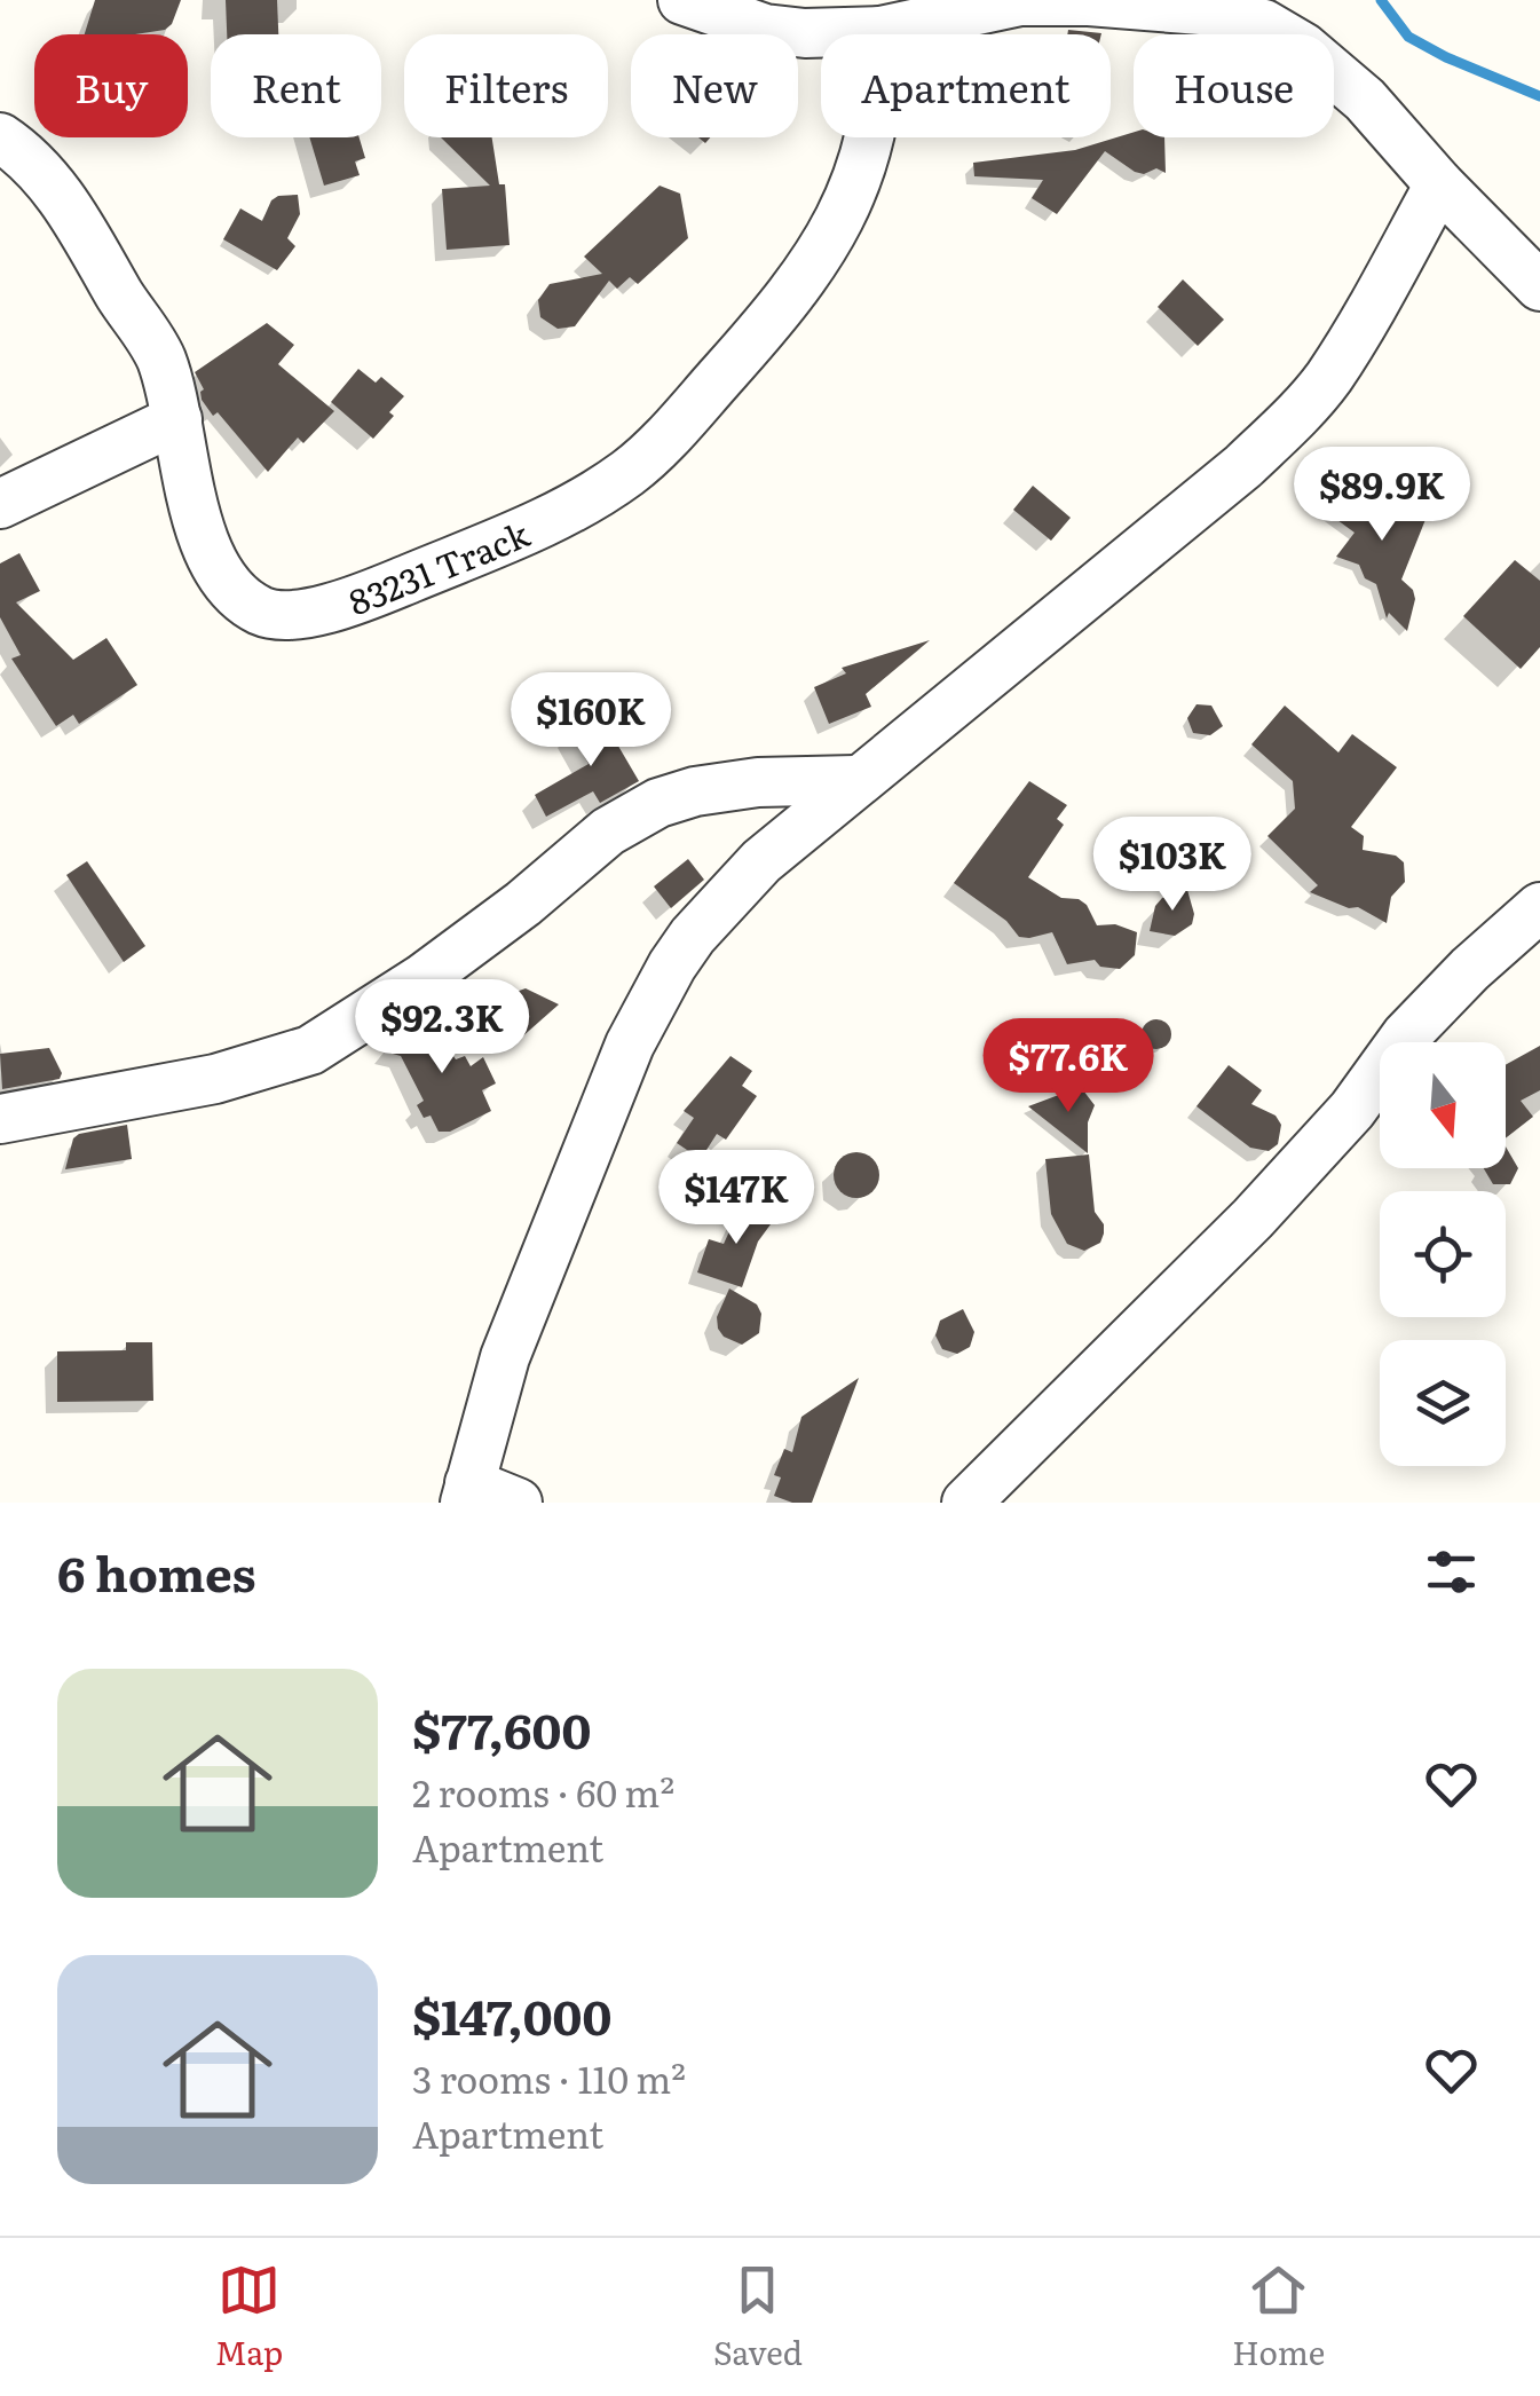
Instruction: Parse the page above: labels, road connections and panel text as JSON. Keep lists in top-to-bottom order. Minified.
{"streets":{"street":["83231 Track"]},"north":"bottom","page":{"chip":["Buy","Rent","Filters","New","Apartment","House"],"price":["$89.9K","$160K","$103K","$92.3K","$77.6K","$147K"],"heading":"6 homes","list":[{"name":"$77,600","note":"2 rooms · 60 m² · Apartment"},{"name":"$147,000","note":"3 rooms · 110 m² · Apartment"}],"tabs":["Map","Saved","Home"]}}
